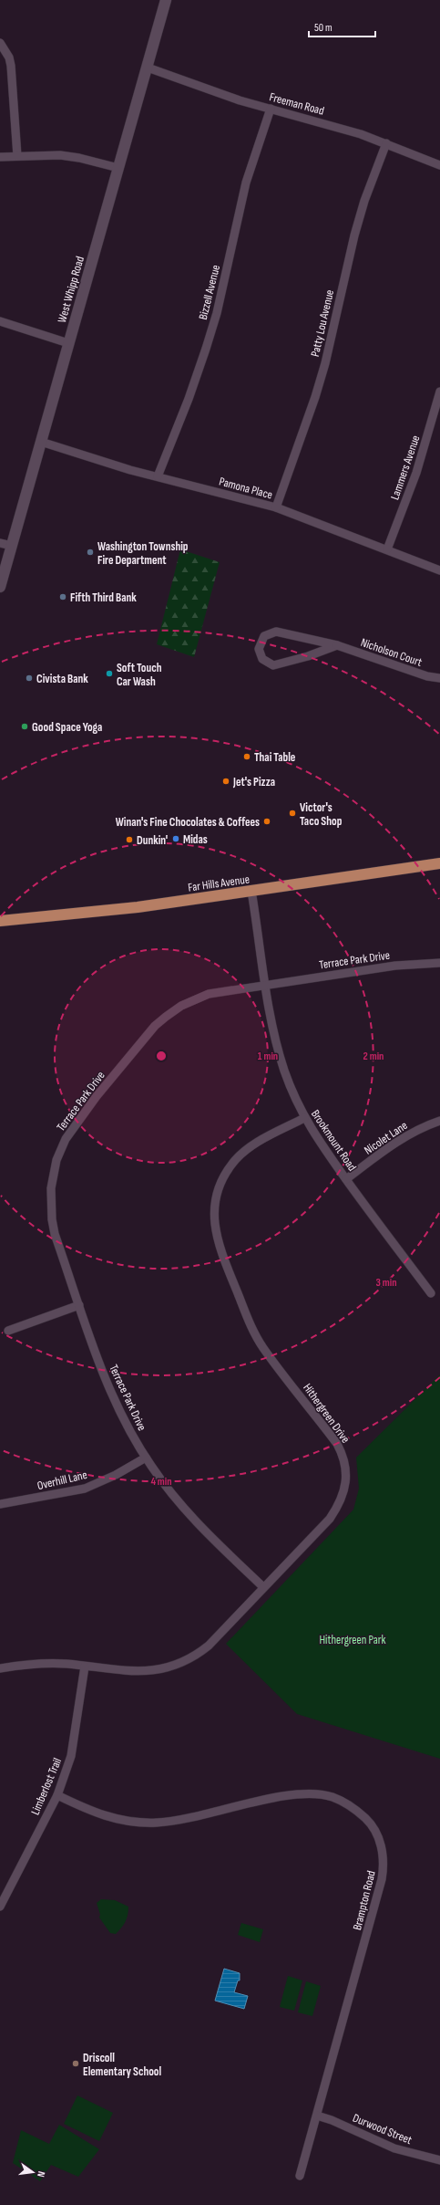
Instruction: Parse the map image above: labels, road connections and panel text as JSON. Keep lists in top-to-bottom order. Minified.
{"streets":{"main road":["Far Hills Avenue"],"street":["Freeman Road","West Whipp Road","Bizzell Avenue","Patty Lou Avenue","Lammers Avenue","Pamona Place","Nicholson Court","Terrace Park Drive","Nicolet Lane","Brookmount Road","Hithergreen Drive","Overhill Lane","Limberlost Trail","Brampton Road","Durwood Street"]},"crossings":[["Freeman Road","West Whipp Road"],["Freeman Road","Bizzell Avenue"],["Freeman Road","Patty Lou Avenue"],["West Whipp Road","Pamona Place"],["Bizzell Avenue","Pamona Place"],["Patty Lou Avenue","Pamona Place"],["Lammers Avenue","Pamona Place"],["Far Hills Avenue","Brookmount Road"],["Terrace Park Drive","Brookmount Road"],["Terrace Park Drive","Hithergreen Drive"],["Terrace Park Drive","Overhill Lane"],["Nicolet Lane","Brookmount Road"],["Brookmount Road","Hithergreen Drive"],["Hithergreen Drive","Limberlost Trail"],["Limberlost Trail","Brampton Road"],["Brampton Road","Durwood Street"]],"parks":["Hithergreen Park"],"places":["Washington Township Fire Department","Fifth Third Bank","Soft Touch Car Wash","Civista Bank","Good Space Yoga","Thai Table","Jet's Pizza","Victor's Taco Shop","Winan's Fine Chocolates & Coffees","Midas","Dunkin'","Driscoll Elementary School"],"scale_bar":"50 m","north":"right","rings":["1 min","2 min","3 min","4 min"]}
